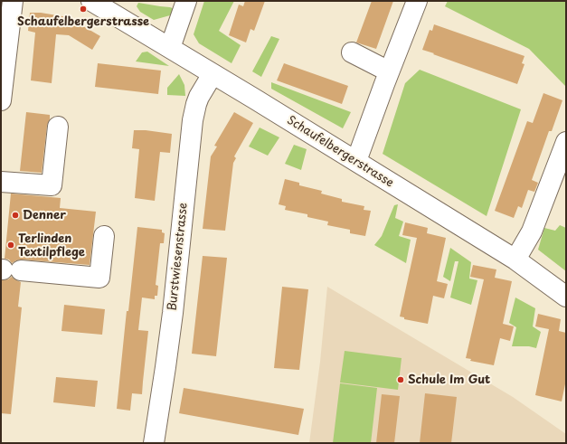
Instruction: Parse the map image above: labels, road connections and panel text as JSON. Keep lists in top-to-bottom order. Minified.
{"streets":{"street":["Schaufelbergerstrasse","Burstwiesenstrasse"]},"crossings":[["Schaufelbergerstrasse","Burstwiesenstrasse"]],"places":["Schaufelbergerstrasse","Denner","Terlinden Textilpflege","Schule Im Gut"]}
